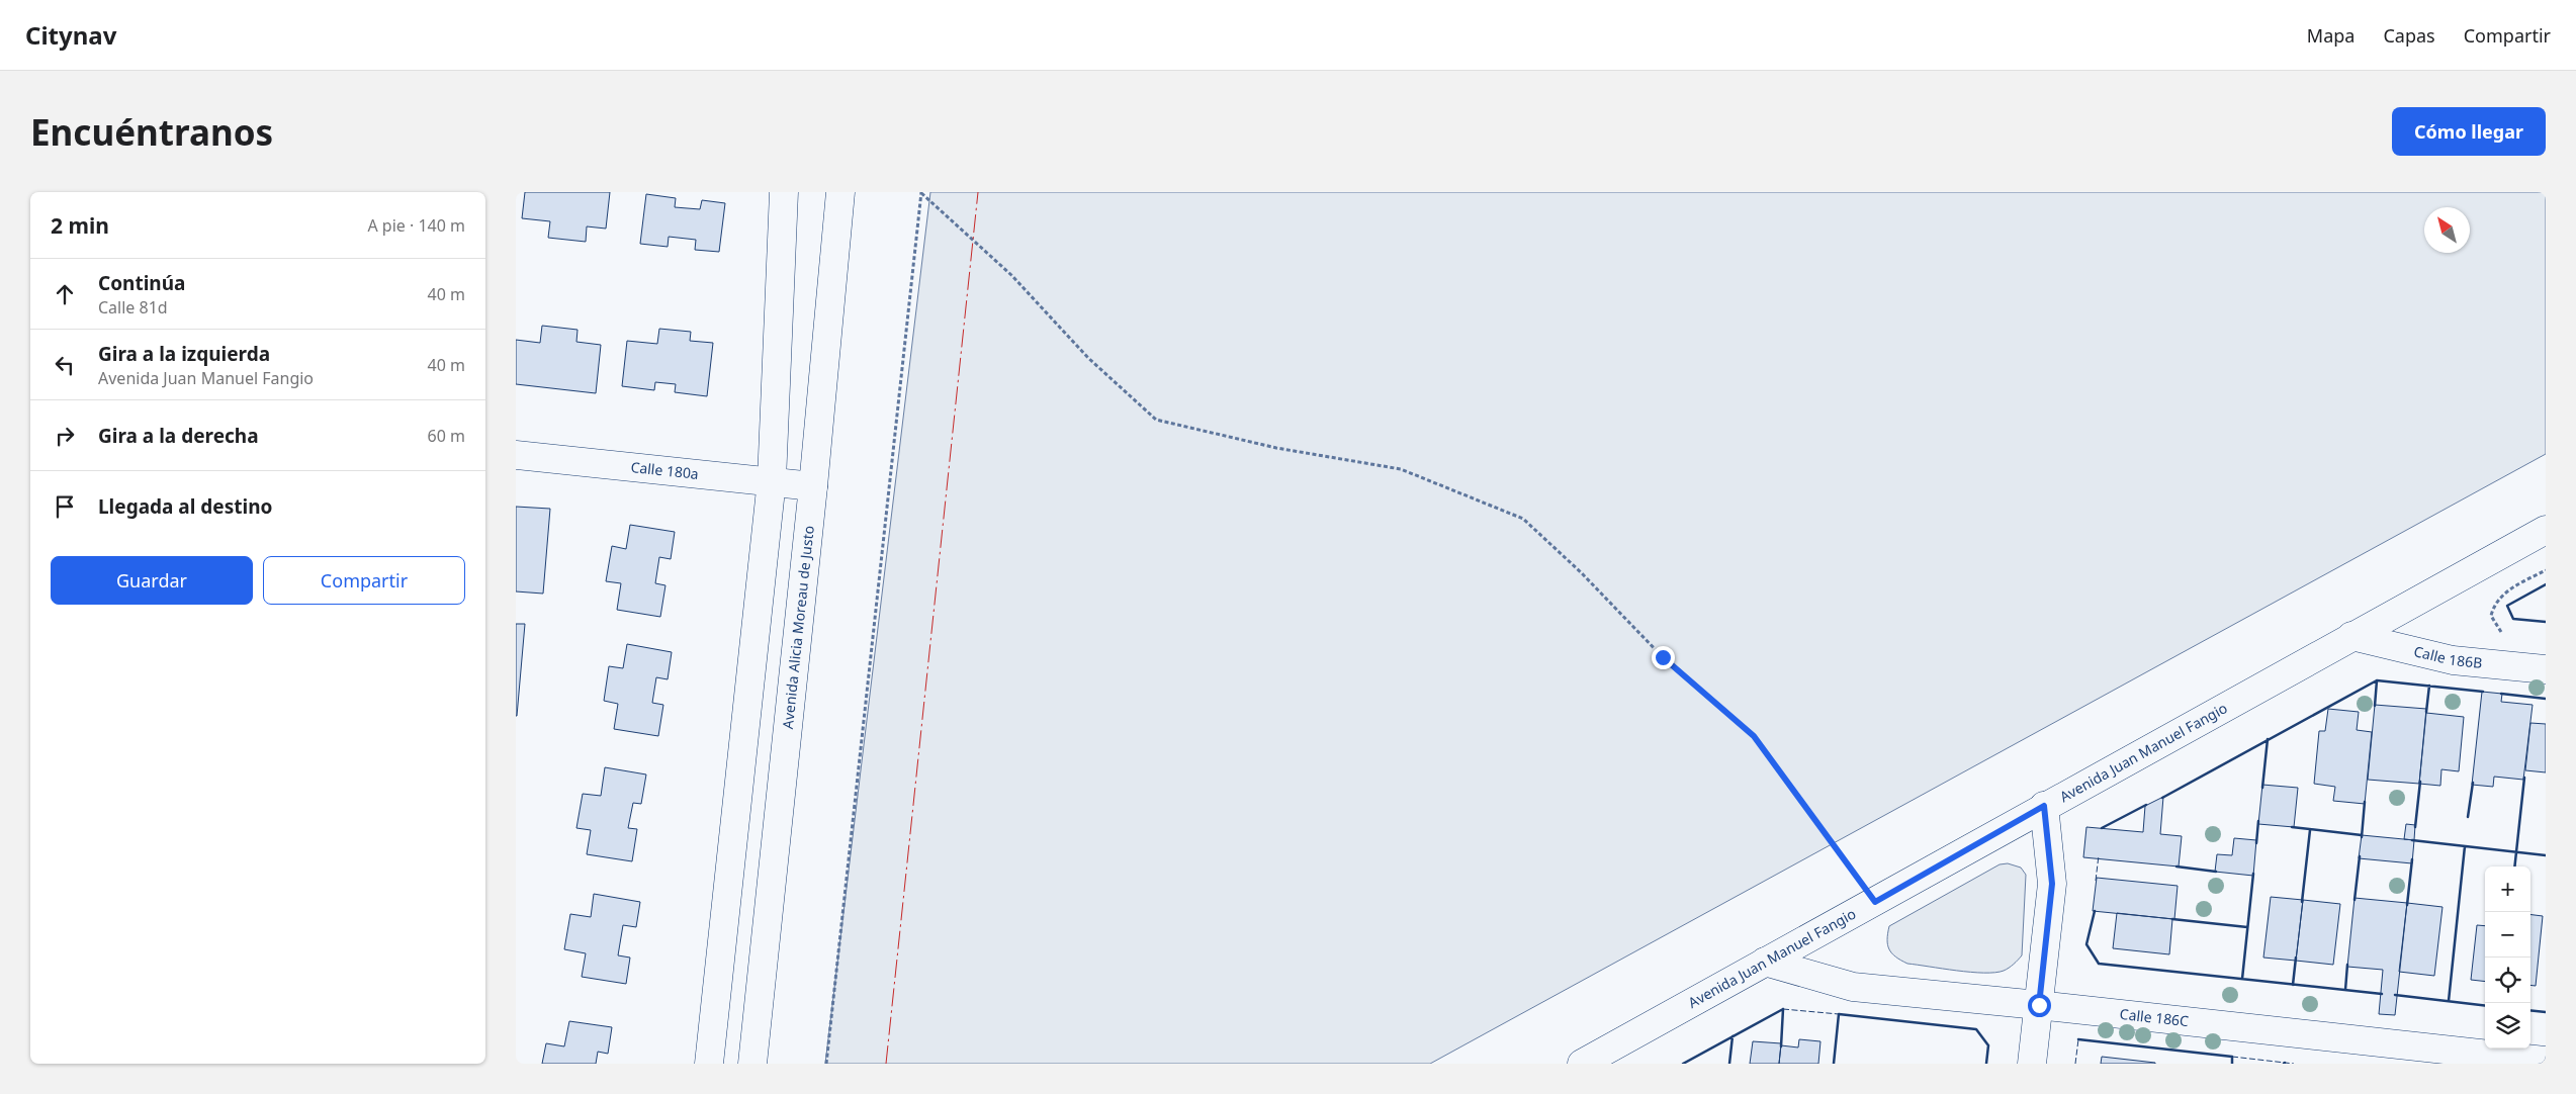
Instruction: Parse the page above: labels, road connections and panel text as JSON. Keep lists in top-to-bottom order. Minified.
{"streets":{"street":["Calle 180a","Avenida Alicia Moreau de Justo","Calle 186B","Avenida Juan Manuel Fangio","Calle 186C"]},"crossings":[["Calle 180a","Avenida Alicia Moreau de Justo"],["Calle 186B","Avenida Juan Manuel Fangio"],["Avenida Juan Manuel Fangio","Calle 186C"]],"north":"top left","page":{"header":"Citynav","nav":["Mapa","Capas","Compartir"],"buttons":["Cómo llegar",["Guardar","Compartir"]],"title":"Encuéntranos","heading":["2 min","A pie · 140 m"],"list":[["Continúa","Calle 81d","40 m"],["Gira a la izquierda","Avenida Juan Manuel Fangio","40 m"],["Gira a la derecha","60 m"],"Llegada al destino"],"map_buttons":["+","−"]}}
